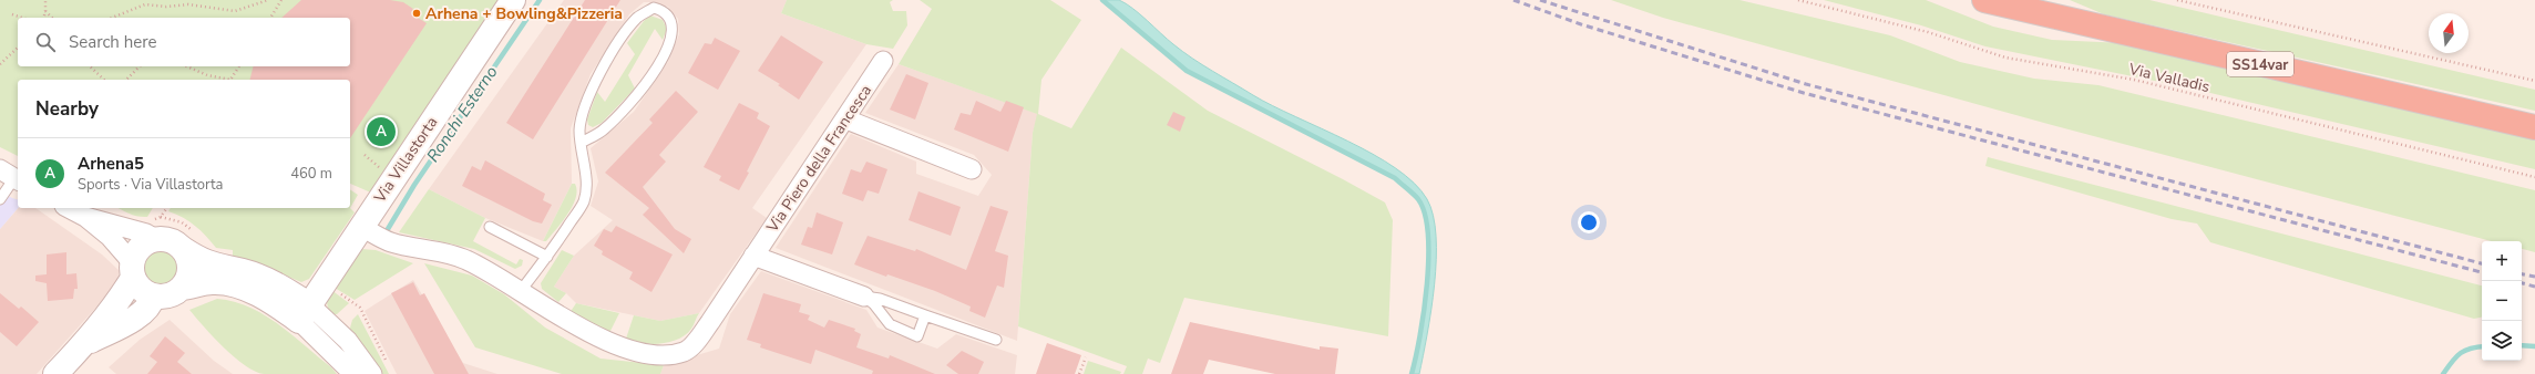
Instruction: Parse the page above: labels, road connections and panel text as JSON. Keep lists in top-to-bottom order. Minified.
{"streets":{"highway":["SS14var"],"street":["Via Piero della Francesca","Via Villastorta"],"path":["Via Valladis"]},"crossings":[["Via Piero della Francesca","Via Villastorta"]],"water":["Ronchi Esterno"],"places":["Arhena + Bowling&Pizzeria"],"north":"top","page":{"search":"Search here","heading":"Nearby","pins":"A","list":[{"mark":"A","name":"Arhena5","note":"Sports · Via Villastorta","value":"460 m"}],"map_buttons":["+","−"]}}
